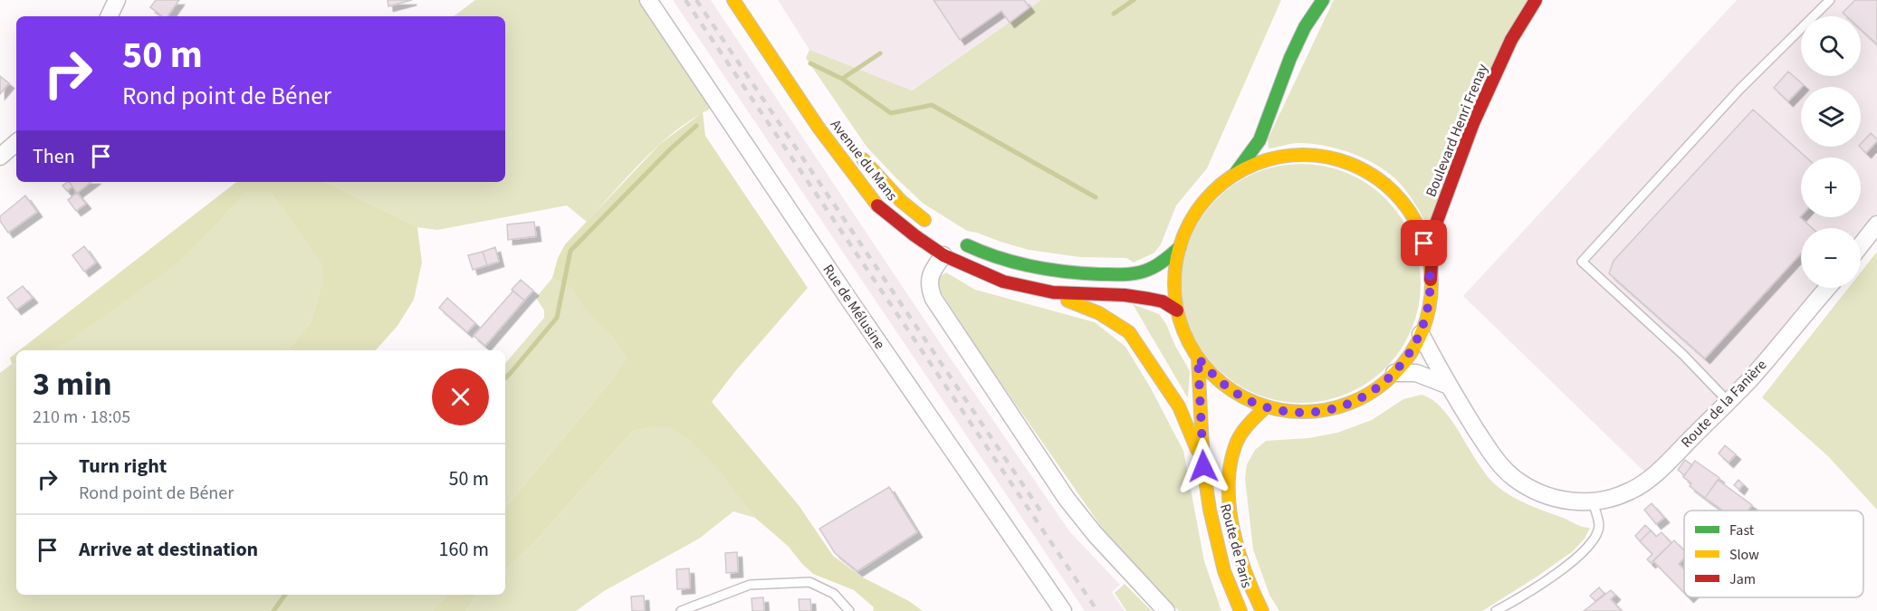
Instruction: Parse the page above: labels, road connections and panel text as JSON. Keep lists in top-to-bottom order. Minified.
{"streets":{"main road":["Boulevard Henri Frenay","Avenue du Mans","Route de Paris"],"street":["Rue de Mélusine","Route de la Fanière"]},"legend":["Fast","Slow","Jam"],"page":{"map_buttons":["+","−"],"turn":["50 m","Rond point de Béner"],"then":"Then","heading":["3 min","210 m · 18:05"],"list":[{"name":"Turn right","note":"Rond point de Béner","value":"50 m"},{"name":"Arrive at destination","value":"160 m"}]}}
